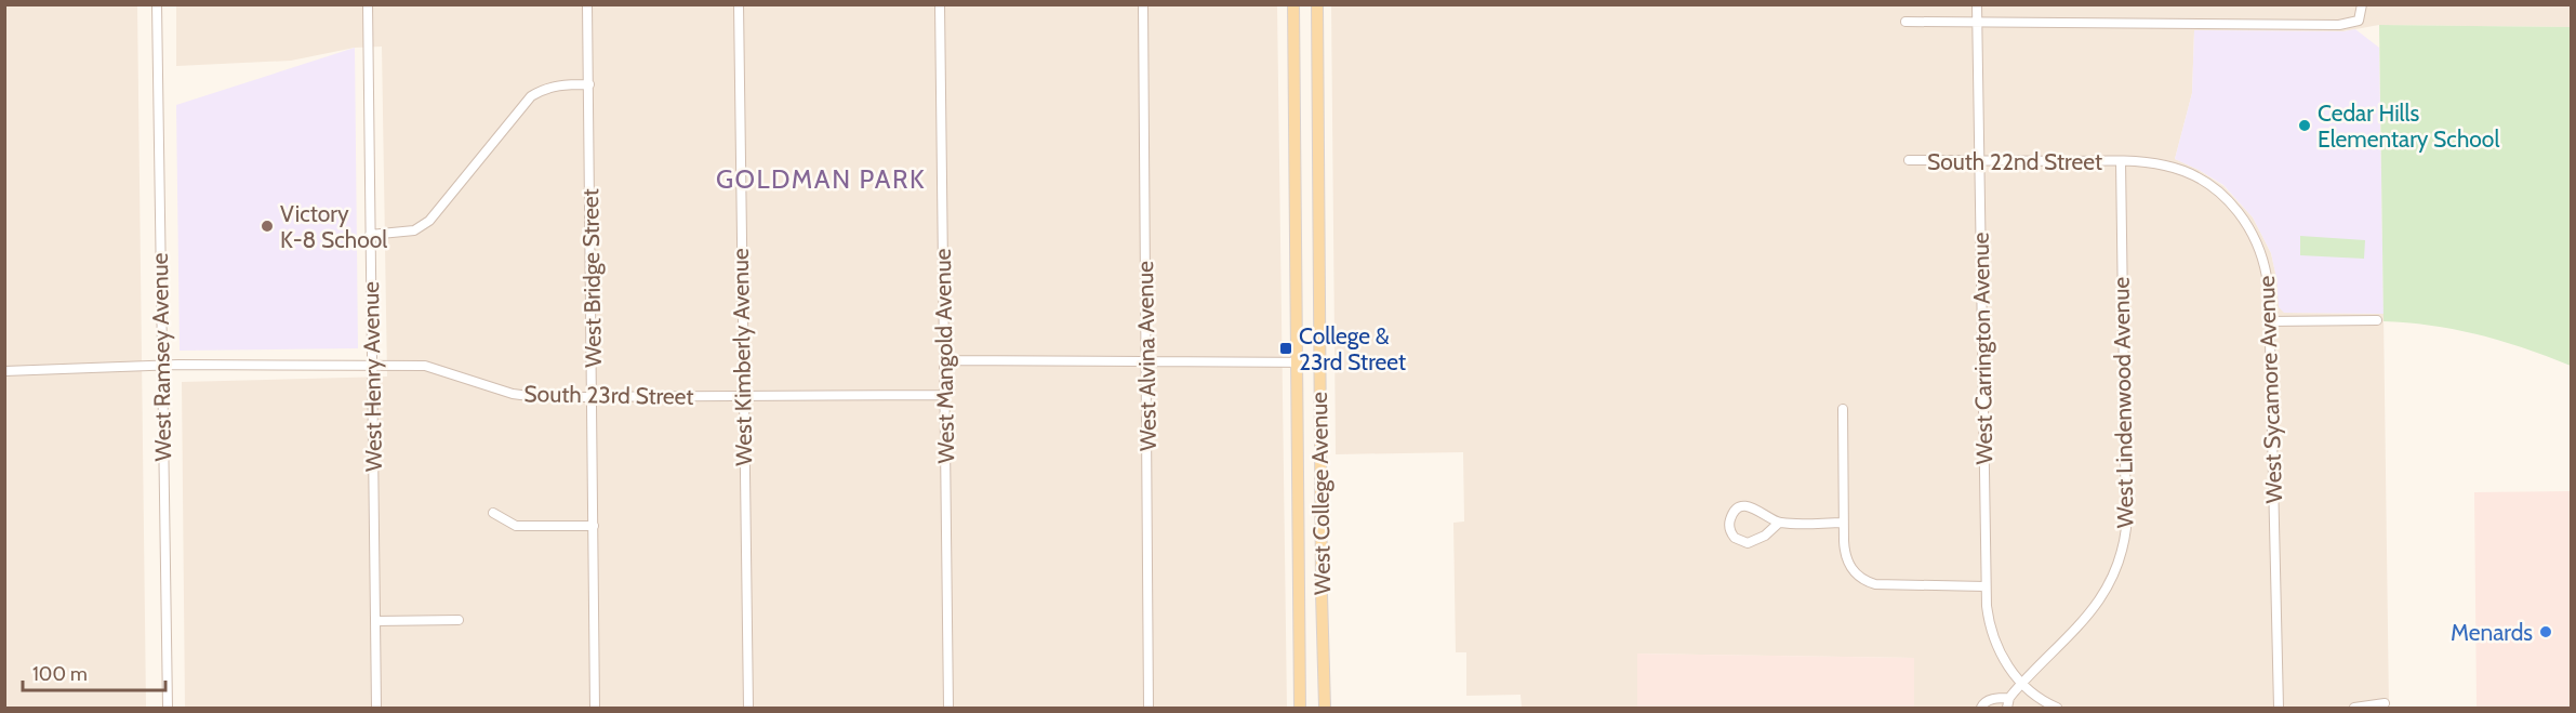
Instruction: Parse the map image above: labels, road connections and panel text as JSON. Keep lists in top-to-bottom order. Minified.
{"streets":{"main road":["West College Avenue"],"street":["South 22nd Street","West Bridge Street","West Carrington Avenue","West Mangold Avenue","West Alvina Avenue","West Ramsey Avenue","West Kimberly Avenue","West Henry Avenue","West Sycamore Avenue","South 23rd Street","West Lindenwood Avenue"]},"crossings":[["South 22nd Street","West Carrington Avenue"],["South 22nd Street","West Sycamore Avenue"],["South 22nd Street","West Lindenwood Avenue"],["West Bridge Street","South 23rd Street"],["West Carrington Avenue","West Lindenwood Avenue"],["West Mangold Avenue","South 23rd Street"],["West Ramsey Avenue","South 23rd Street"],["West Kimberly Avenue","South 23rd Street"],["West Henry Avenue","South 23rd Street"],["West Sycamore Avenue","West Lindenwood Avenue"]],"districts":["GOLDMAN PARK"],"places":{"other":["Cedar Hills Elementary School","Victory K-8 School","Menards"],"transit":["College & 23rd Street"]},"scale_bar":"100 m"}
